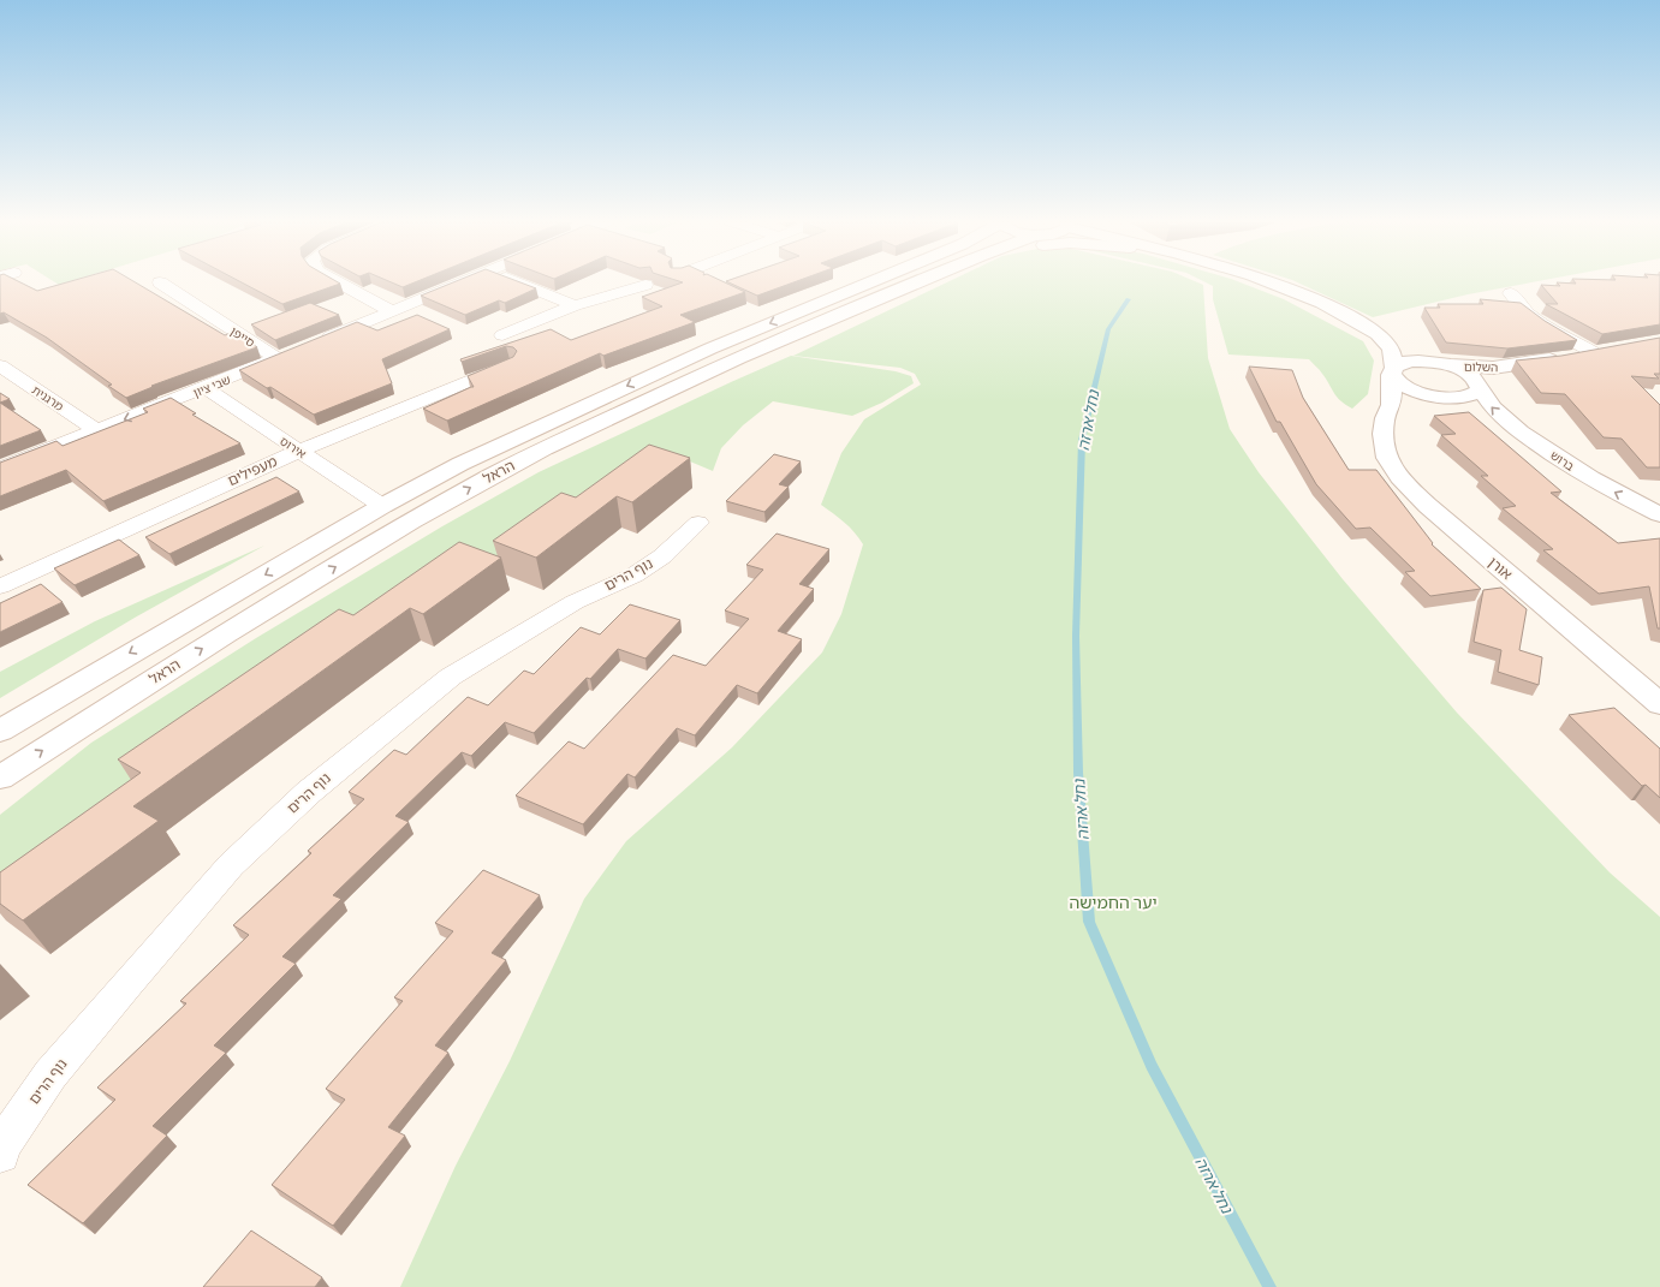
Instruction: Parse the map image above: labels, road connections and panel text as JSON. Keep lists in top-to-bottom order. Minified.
{"streets":{"main road":["השלום","ברוש","הראל","אורן"],"street":["סייפן","שבי ציון","מרגנית","אירוס","מעפילים","נוף הרים"]},"crossings":[["סייפן","שבי ציון"],["השלום","ברוש"],["השלום","אורן"],["שבי ציון","מרגנית"],["שבי ציון","אירוס"],["אירוס","מעפילים"],["אירוס","הראל"]],"one_way":["שבי ציון","ברוש"],"water":["נחל ארזה"],"parks":["יער החמישה"]}
